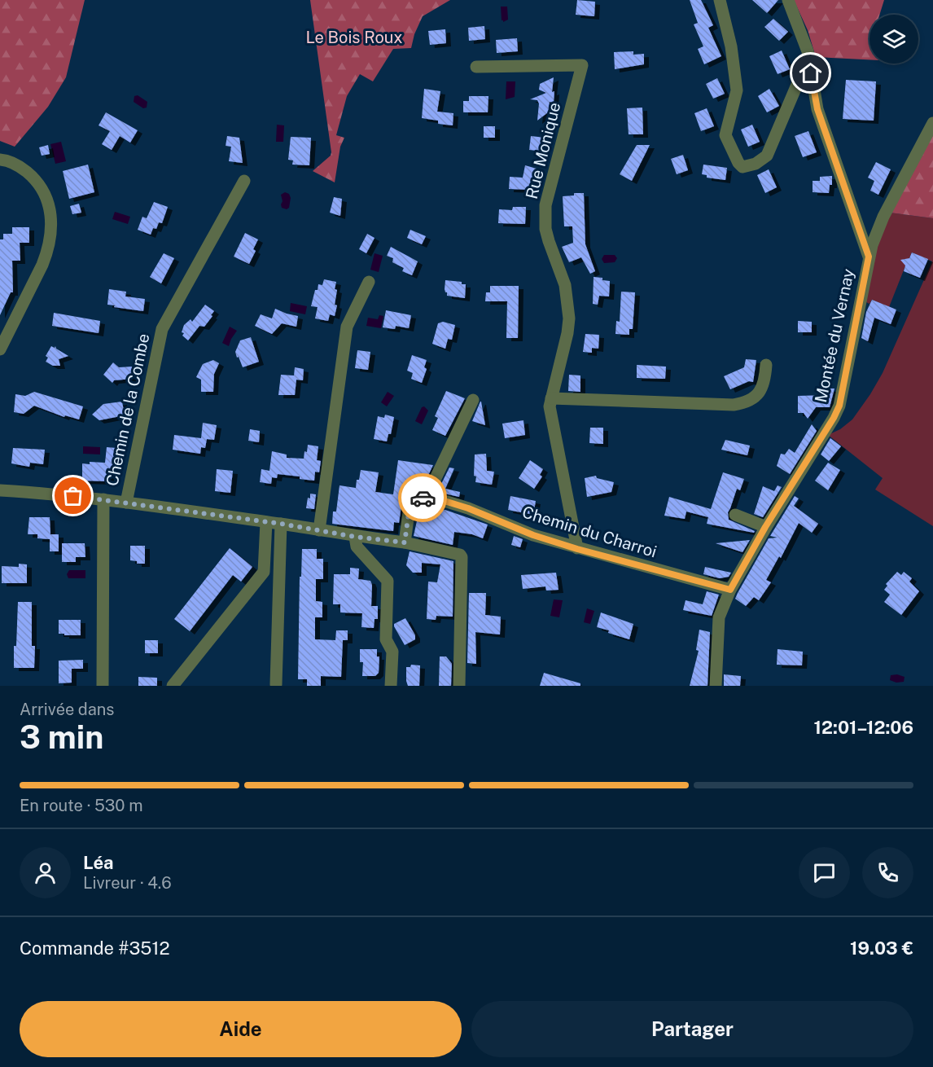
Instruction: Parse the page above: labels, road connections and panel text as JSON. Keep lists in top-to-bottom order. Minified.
{"streets":{"street":["Rue Monique","Montée du Vernay","Chemin de la Combe","Chemin du Charroi"]},"crossings":[["Rue Monique","Chemin du Charroi"],["Montée du Vernay","Chemin du Charroi"]],"parks":["Le Bois Roux"],"page":{"heading":["3 min","Arrivée dans","12:01–12:06"],"panel":["Léa","Livreur · 4.6","Commande #3512","19.03 €"],"bar":"En route · 530 m","buttons":["Aide","Partager"]}}
